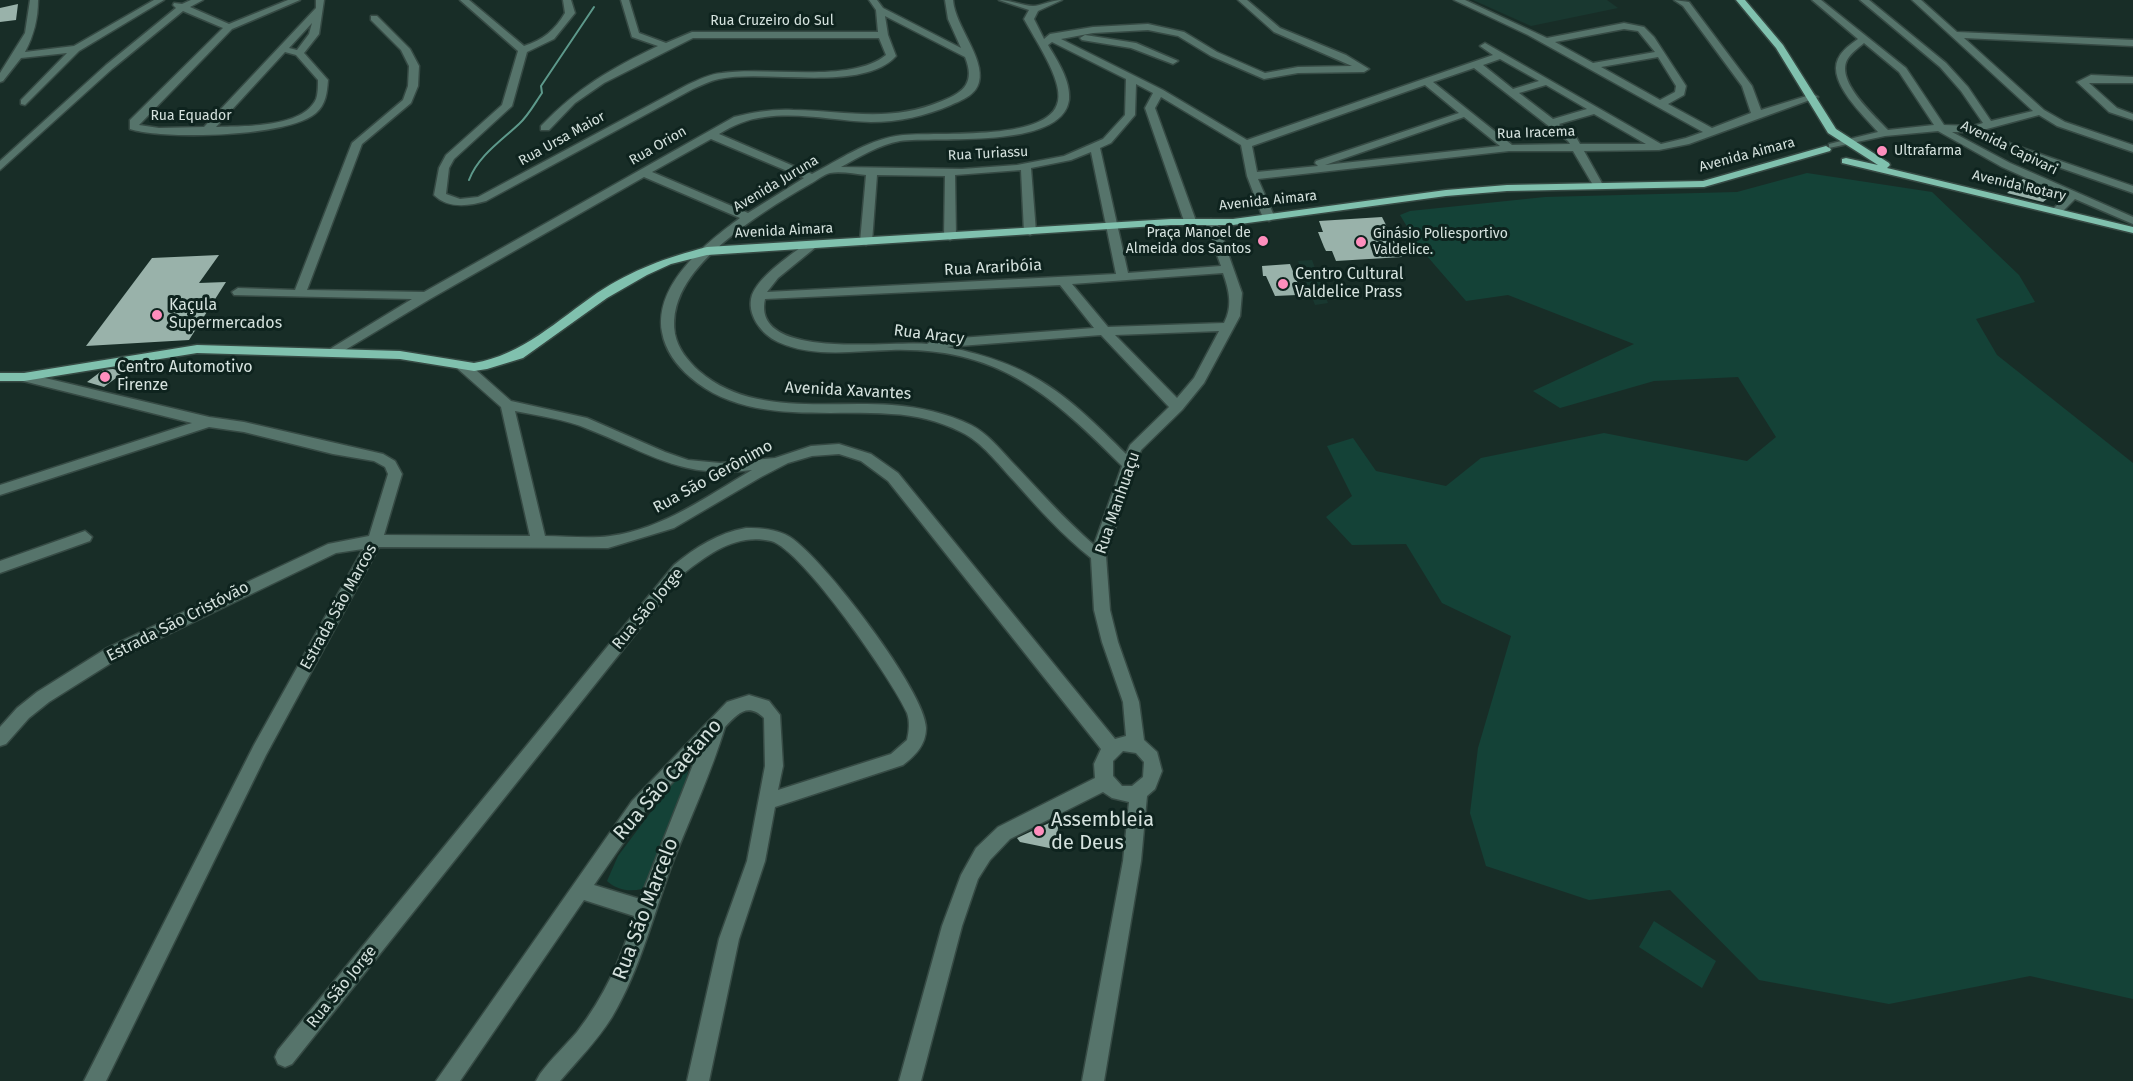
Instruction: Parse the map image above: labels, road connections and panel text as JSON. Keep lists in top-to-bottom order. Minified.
{"streets":{"main road":["Avenida Aimara","Avenida Juruna","Avenida Rotary"],"street":["Rua Cruzeiro do Sul","Rua Equador","Rua Iracema","Rua Ursa Maior","Rua Orion","Avenida Capivari","Rua Turiassu","Rua Araribóia","Rua Aracy","Avenida Xavantes","Rua São Gerônimo","Rua Manhuaçu","Estrada São Marcos","Rua São Jorge","Estrada São Cristóvão","Rua São Caetano","Rua São Marcelo"]},"crossings":[["Rua Cruzeiro do Sul","Rua Ursa Maior"],["Rua Iracema","Avenida Rotary"],["Rua Turiassu","Avenida Juruna"],["Avenida Aimara","Avenida Juruna"],["Avenida Aimara","Avenida Rotary"],["Avenida Aimara","Avenida Xavantes"],["Avenida Aimara","Rua Manhuaçu"],["Avenida Juruna","Avenida Xavantes"],["Rua Araribóia","Rua Aracy"],["Rua Araribóia","Rua Manhuaçu"],["Rua Aracy","Rua Manhuaçu"],["Avenida Xavantes","Rua Manhuaçu"],["Rua São Gerônimo","Rua Manhuaçu"],["Rua São Gerônimo","Estrada São Marcos"],["Rua São Gerônimo","Estrada São Cristóvão"],["Estrada São Marcos","Estrada São Cristóvão"],["Rua São Jorge","Rua São Caetano"],["Rua São Caetano","Rua São Marcelo"]],"places":["Ultrafarma","Praça Manoel de Almeida dos Santos","Ginásio Poliesportivo Valdelice.","Centro Cultural Valdelice Prass","Kaçula Supermercados","Centro Automotivo Firenze","Assembleia de Deus"]}
